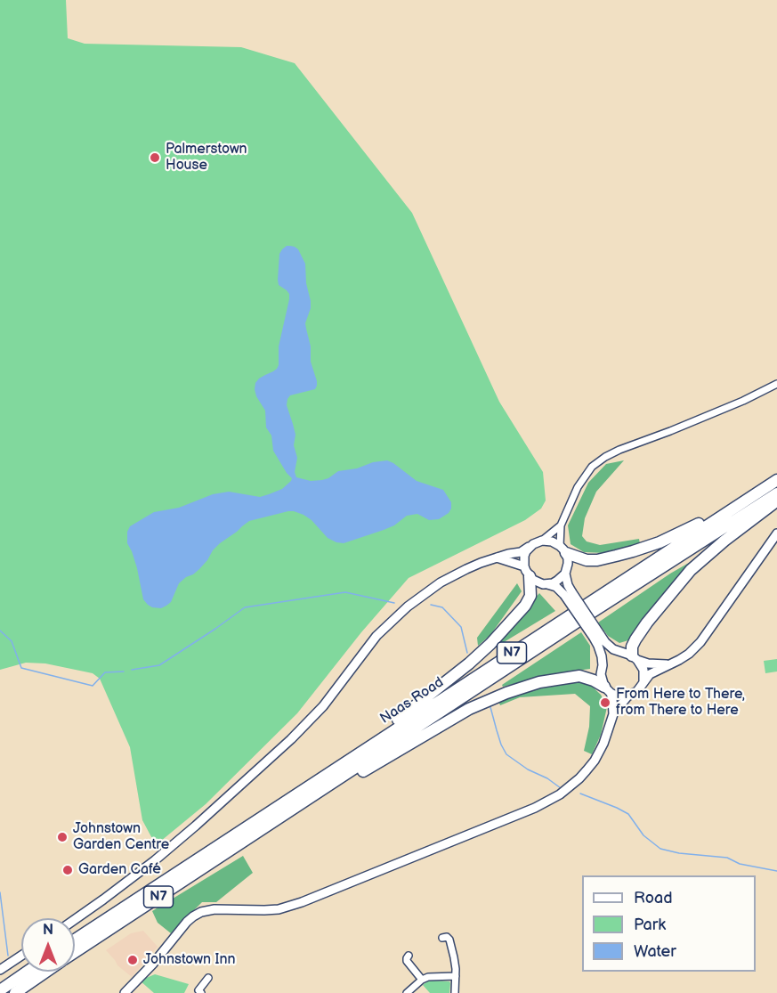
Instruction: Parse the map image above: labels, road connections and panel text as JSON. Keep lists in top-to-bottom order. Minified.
{"streets":{"highway":["N7","Naas Road"]},"crossings":[["N7","Naas Road"]],"places":["Palmerstown House","From Here to There, from There to Here","Johnstown Garden Centre","Garden Café","Johnstown Inn"],"legend":["Road","Park","Water"],"north":"top"}
